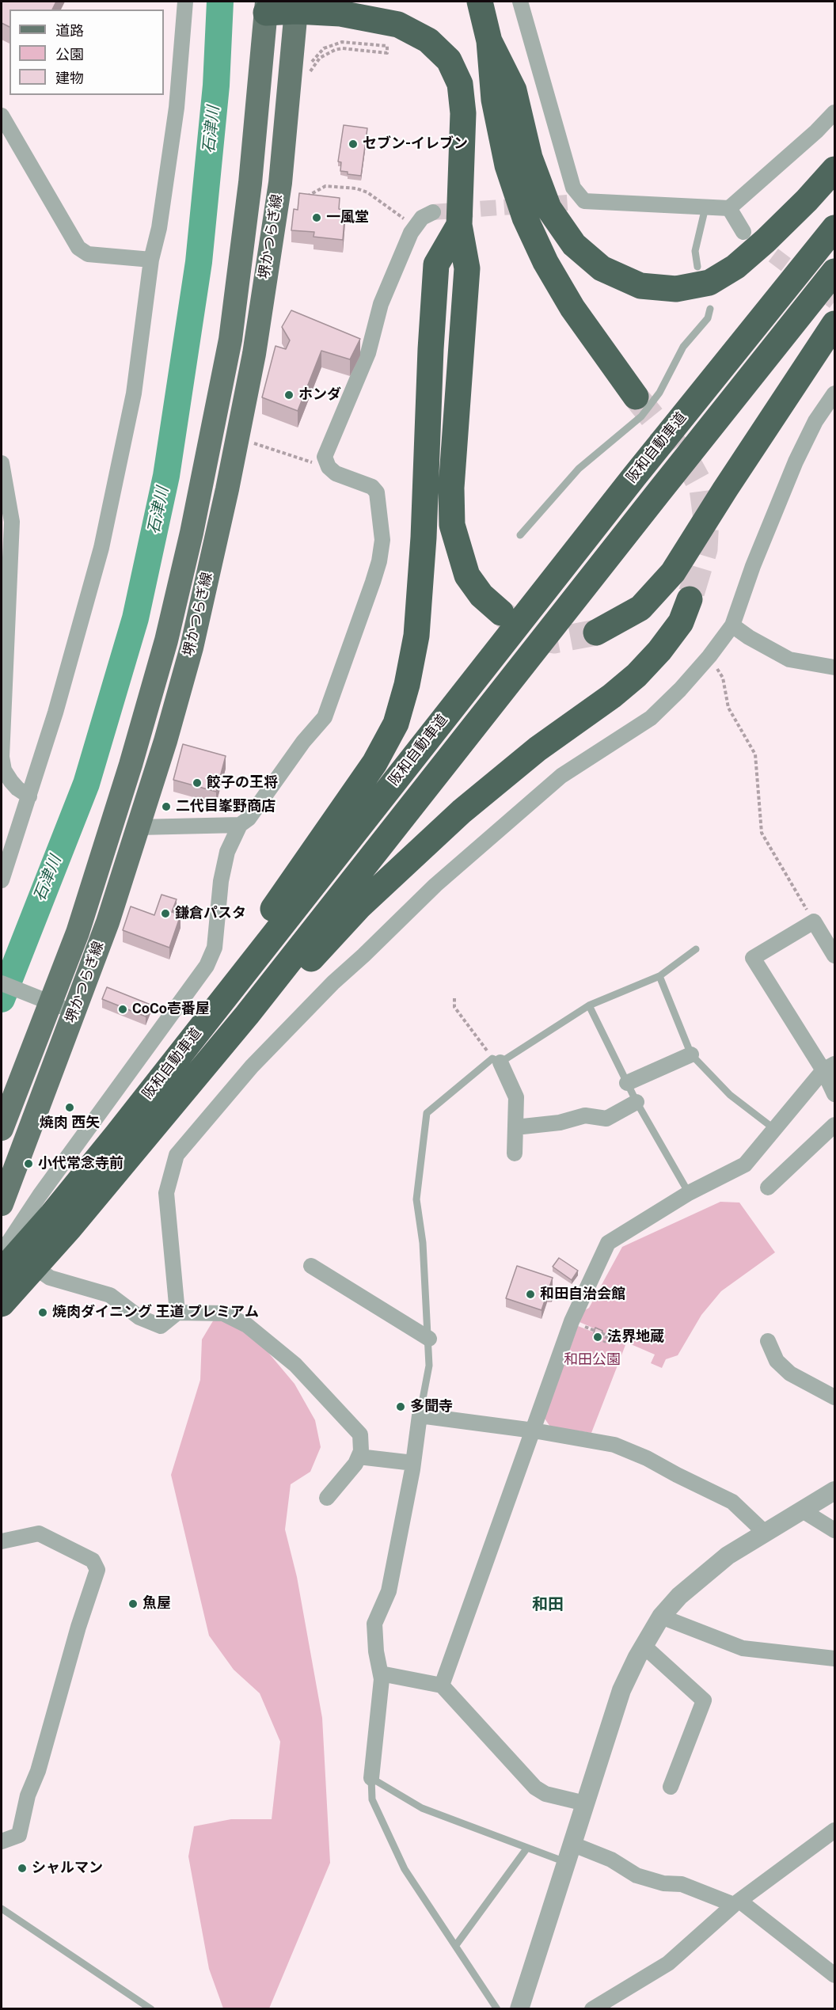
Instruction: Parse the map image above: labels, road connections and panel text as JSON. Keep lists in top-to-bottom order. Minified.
{"streets":{"highway":["阪和自動車道"],"main road":["堺かつらぎ線"]},"districts":["和田"],"water":["石津川"],"parks":["和田公園"],"places":["セブン-イレブン","一風堂","ホンダ","餃子の王将","二代目峯野商店","鎌倉パスタ","CoCo壱番屋","焼肉 西矢","小代常念寺前","和田自治会館","焼肉ダイニング 王道 プレミアム","法界地蔵","多聞寺","魚屋","シャルマン"],"legend":["道路","公園","建物"]}
